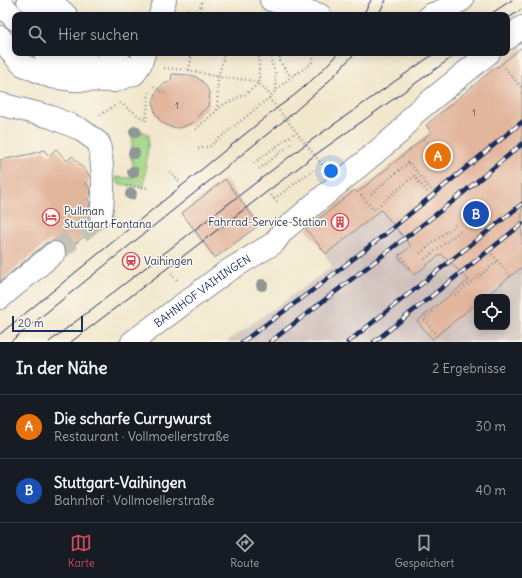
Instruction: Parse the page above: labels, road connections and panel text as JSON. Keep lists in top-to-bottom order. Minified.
{"streets":{"street":["BAHNHOF VAIHINGEN"]},"places":{"hotel":["Pullman Stuttgart Fontana"],"building":["Fahrrad-Service-Station"],"station":["Vaihingen"]},"house_numbers":["1","1"],"scale_bar":"20 m","page":{"search":"Hier suchen","pins":["A","B"],"scale":"20 m","heading":["In der Nähe","2 Ergebnisse"],"list":[{"mark":"A","name":"Die scharfe Currywurst","note":"Restaurant · Vollmoellerstraße","value":"30 m"},{"mark":"B","name":"Stuttgart-Vaihingen","note":"Bahnhof · Vollmoellerstraße","value":"40 m"}],"nav":["Karte","Route","Gespeichert"]}}
